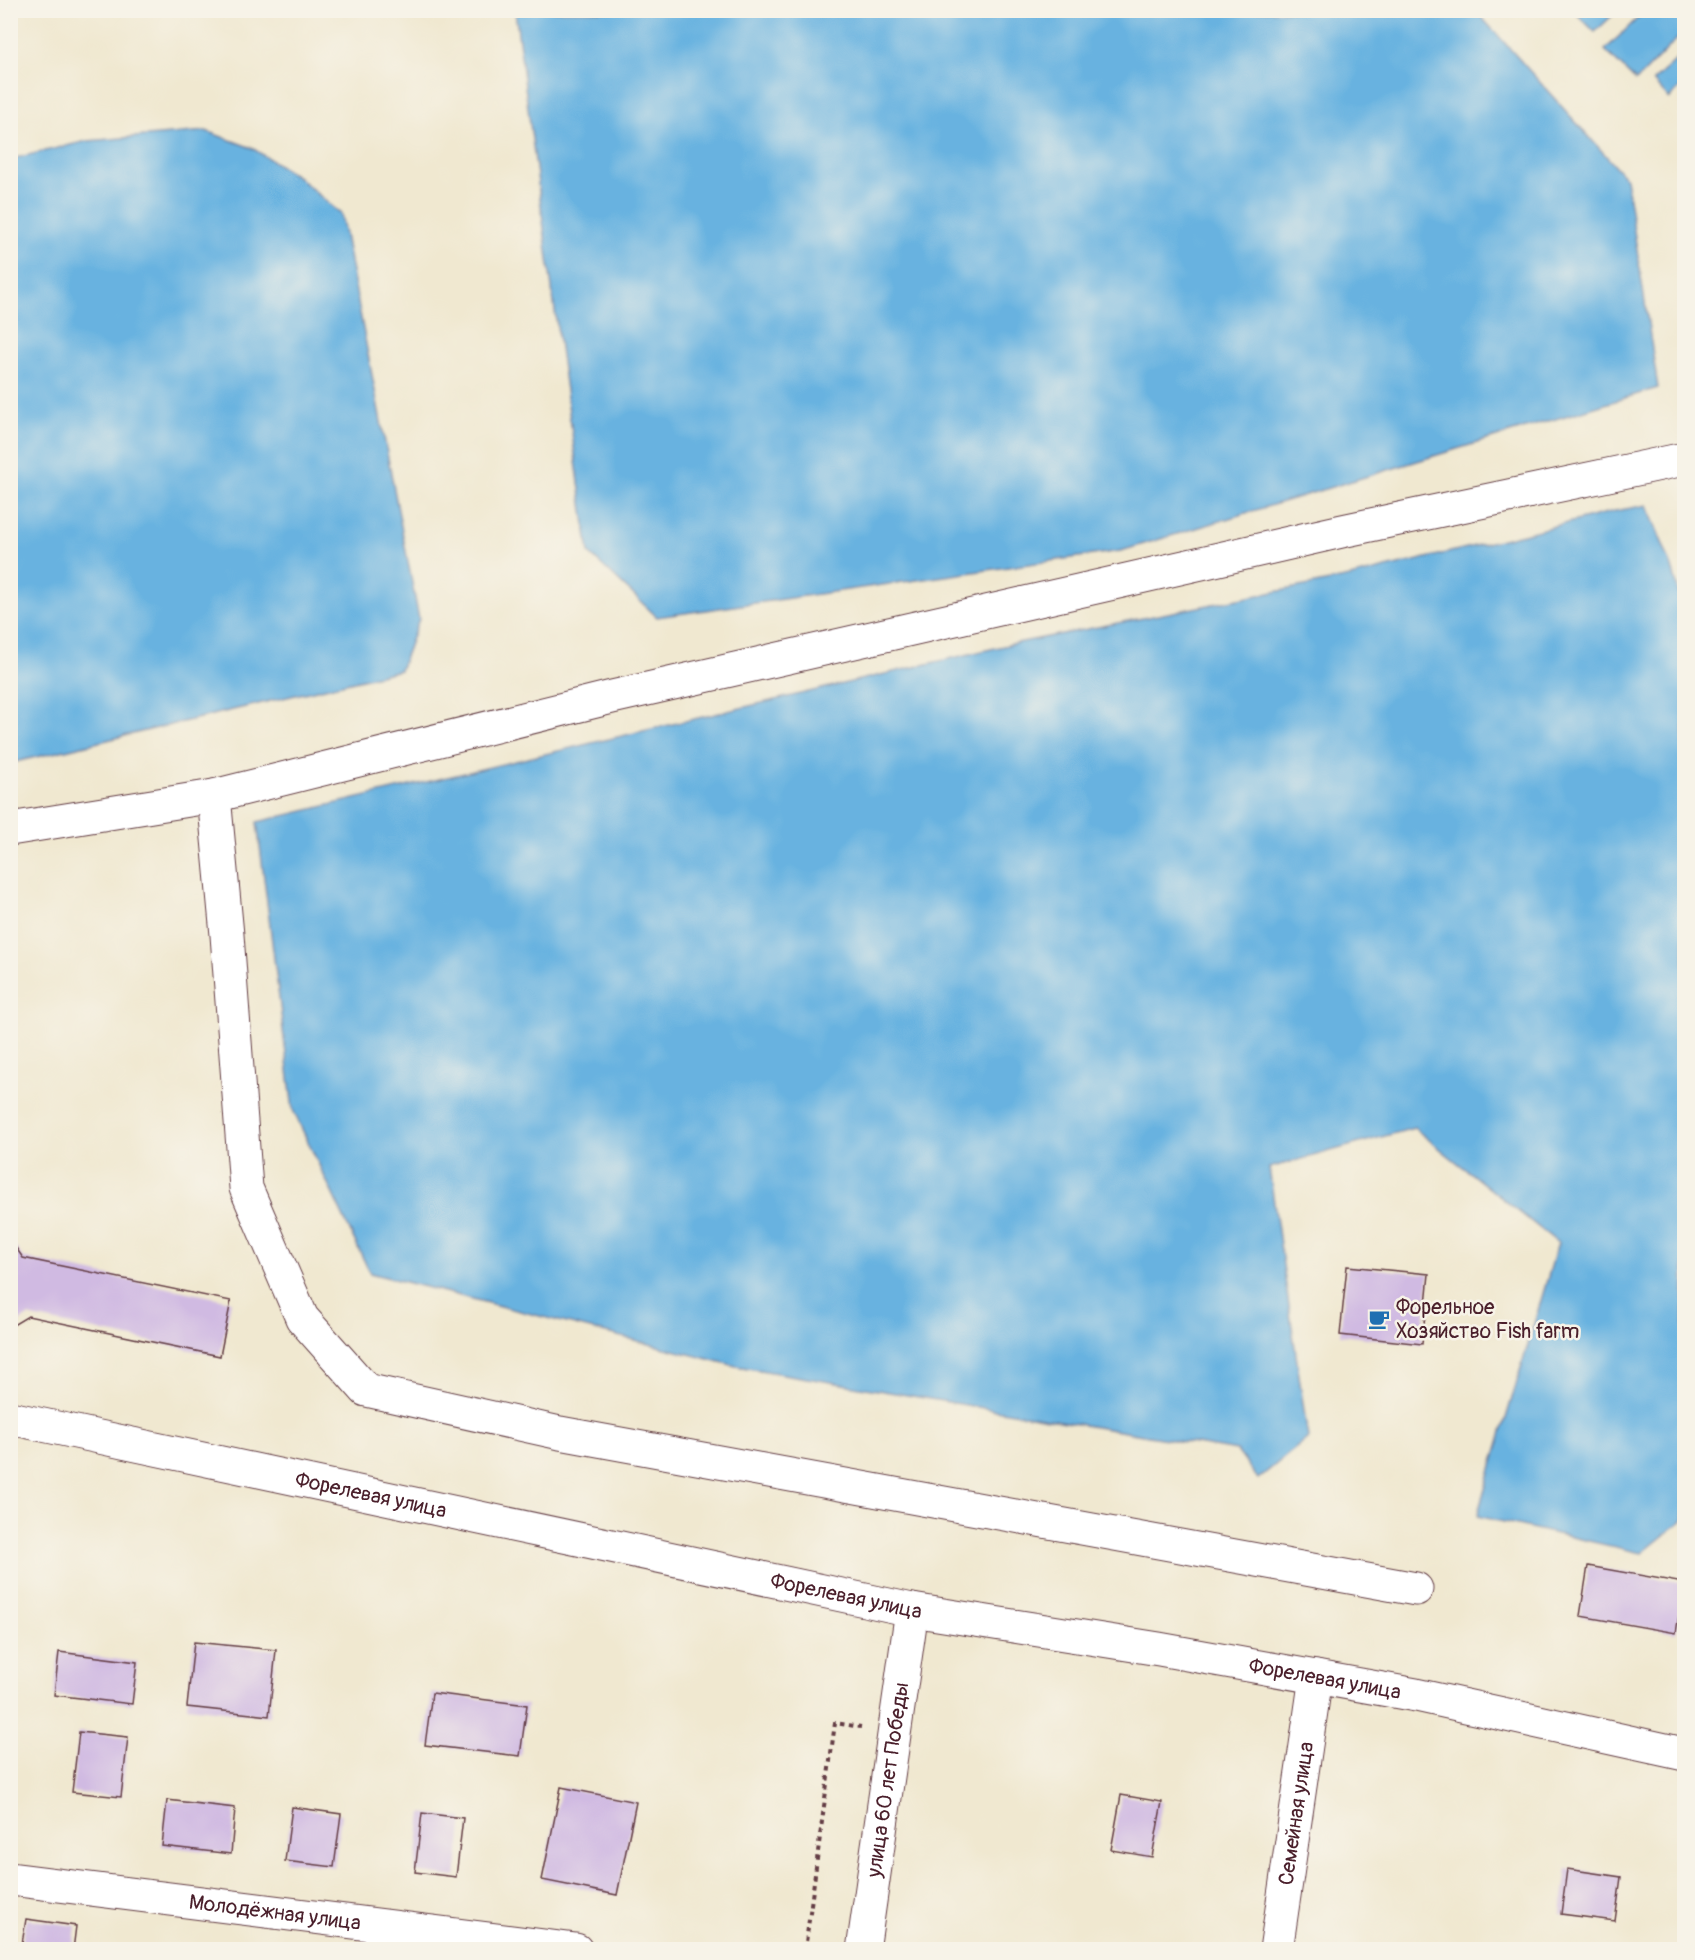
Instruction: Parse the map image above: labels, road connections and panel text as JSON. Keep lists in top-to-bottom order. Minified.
{"streets":{"street":["Форелевая улица","улица 60 лет Победы","Семейная улица","Молодёжная улица"]},"crossings":[["Форелевая улица","улица 60 лет Победы"],["Форелевая улица","Семейная улица"]],"places":{"cafe":["Форельное Хозяйство Fish farm"]}}
